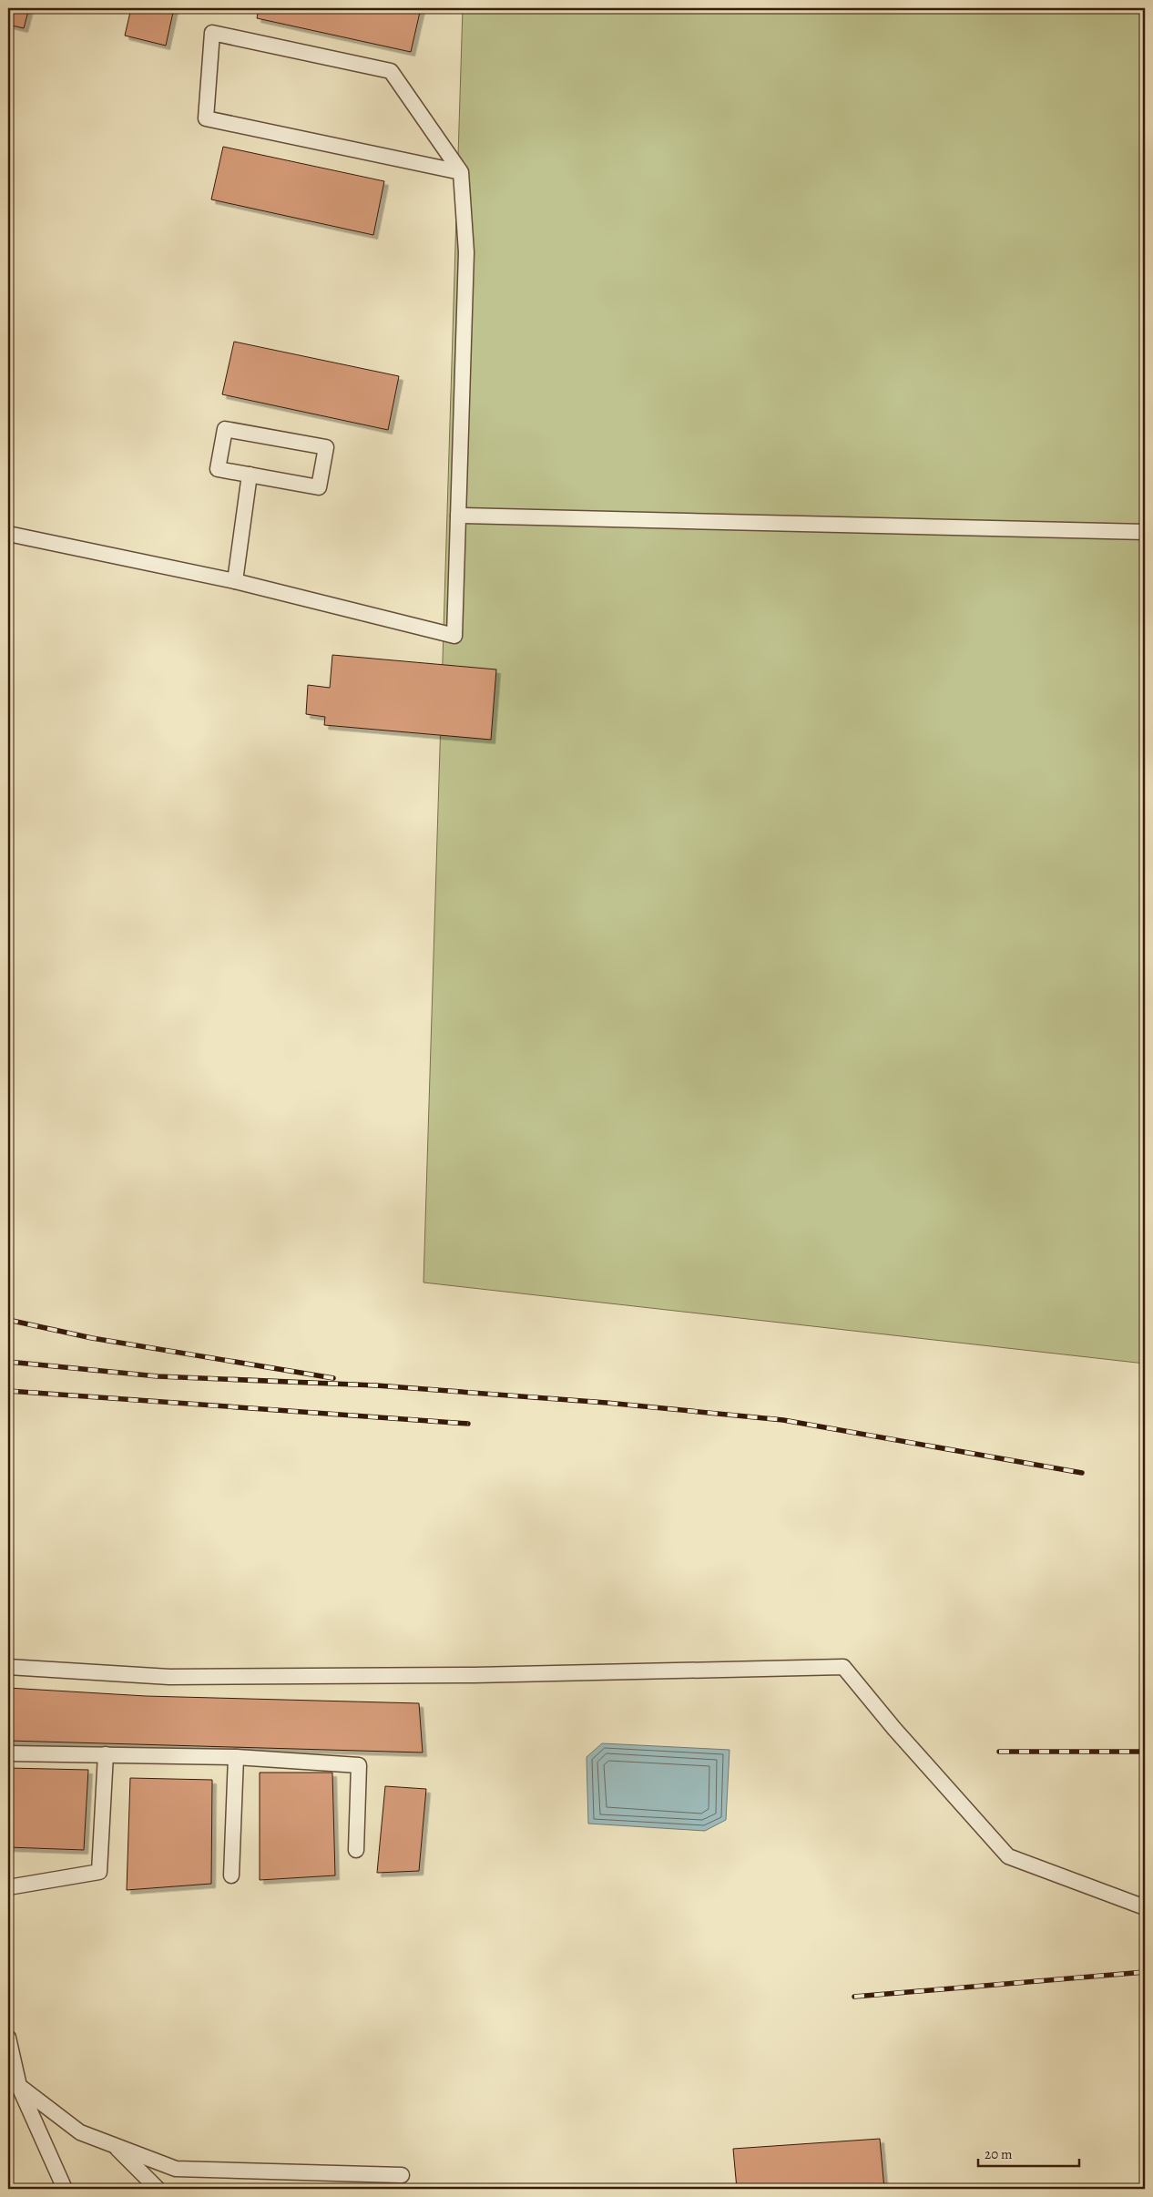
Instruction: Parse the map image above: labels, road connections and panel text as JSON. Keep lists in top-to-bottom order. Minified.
{"scale_bar":"20 m"}
